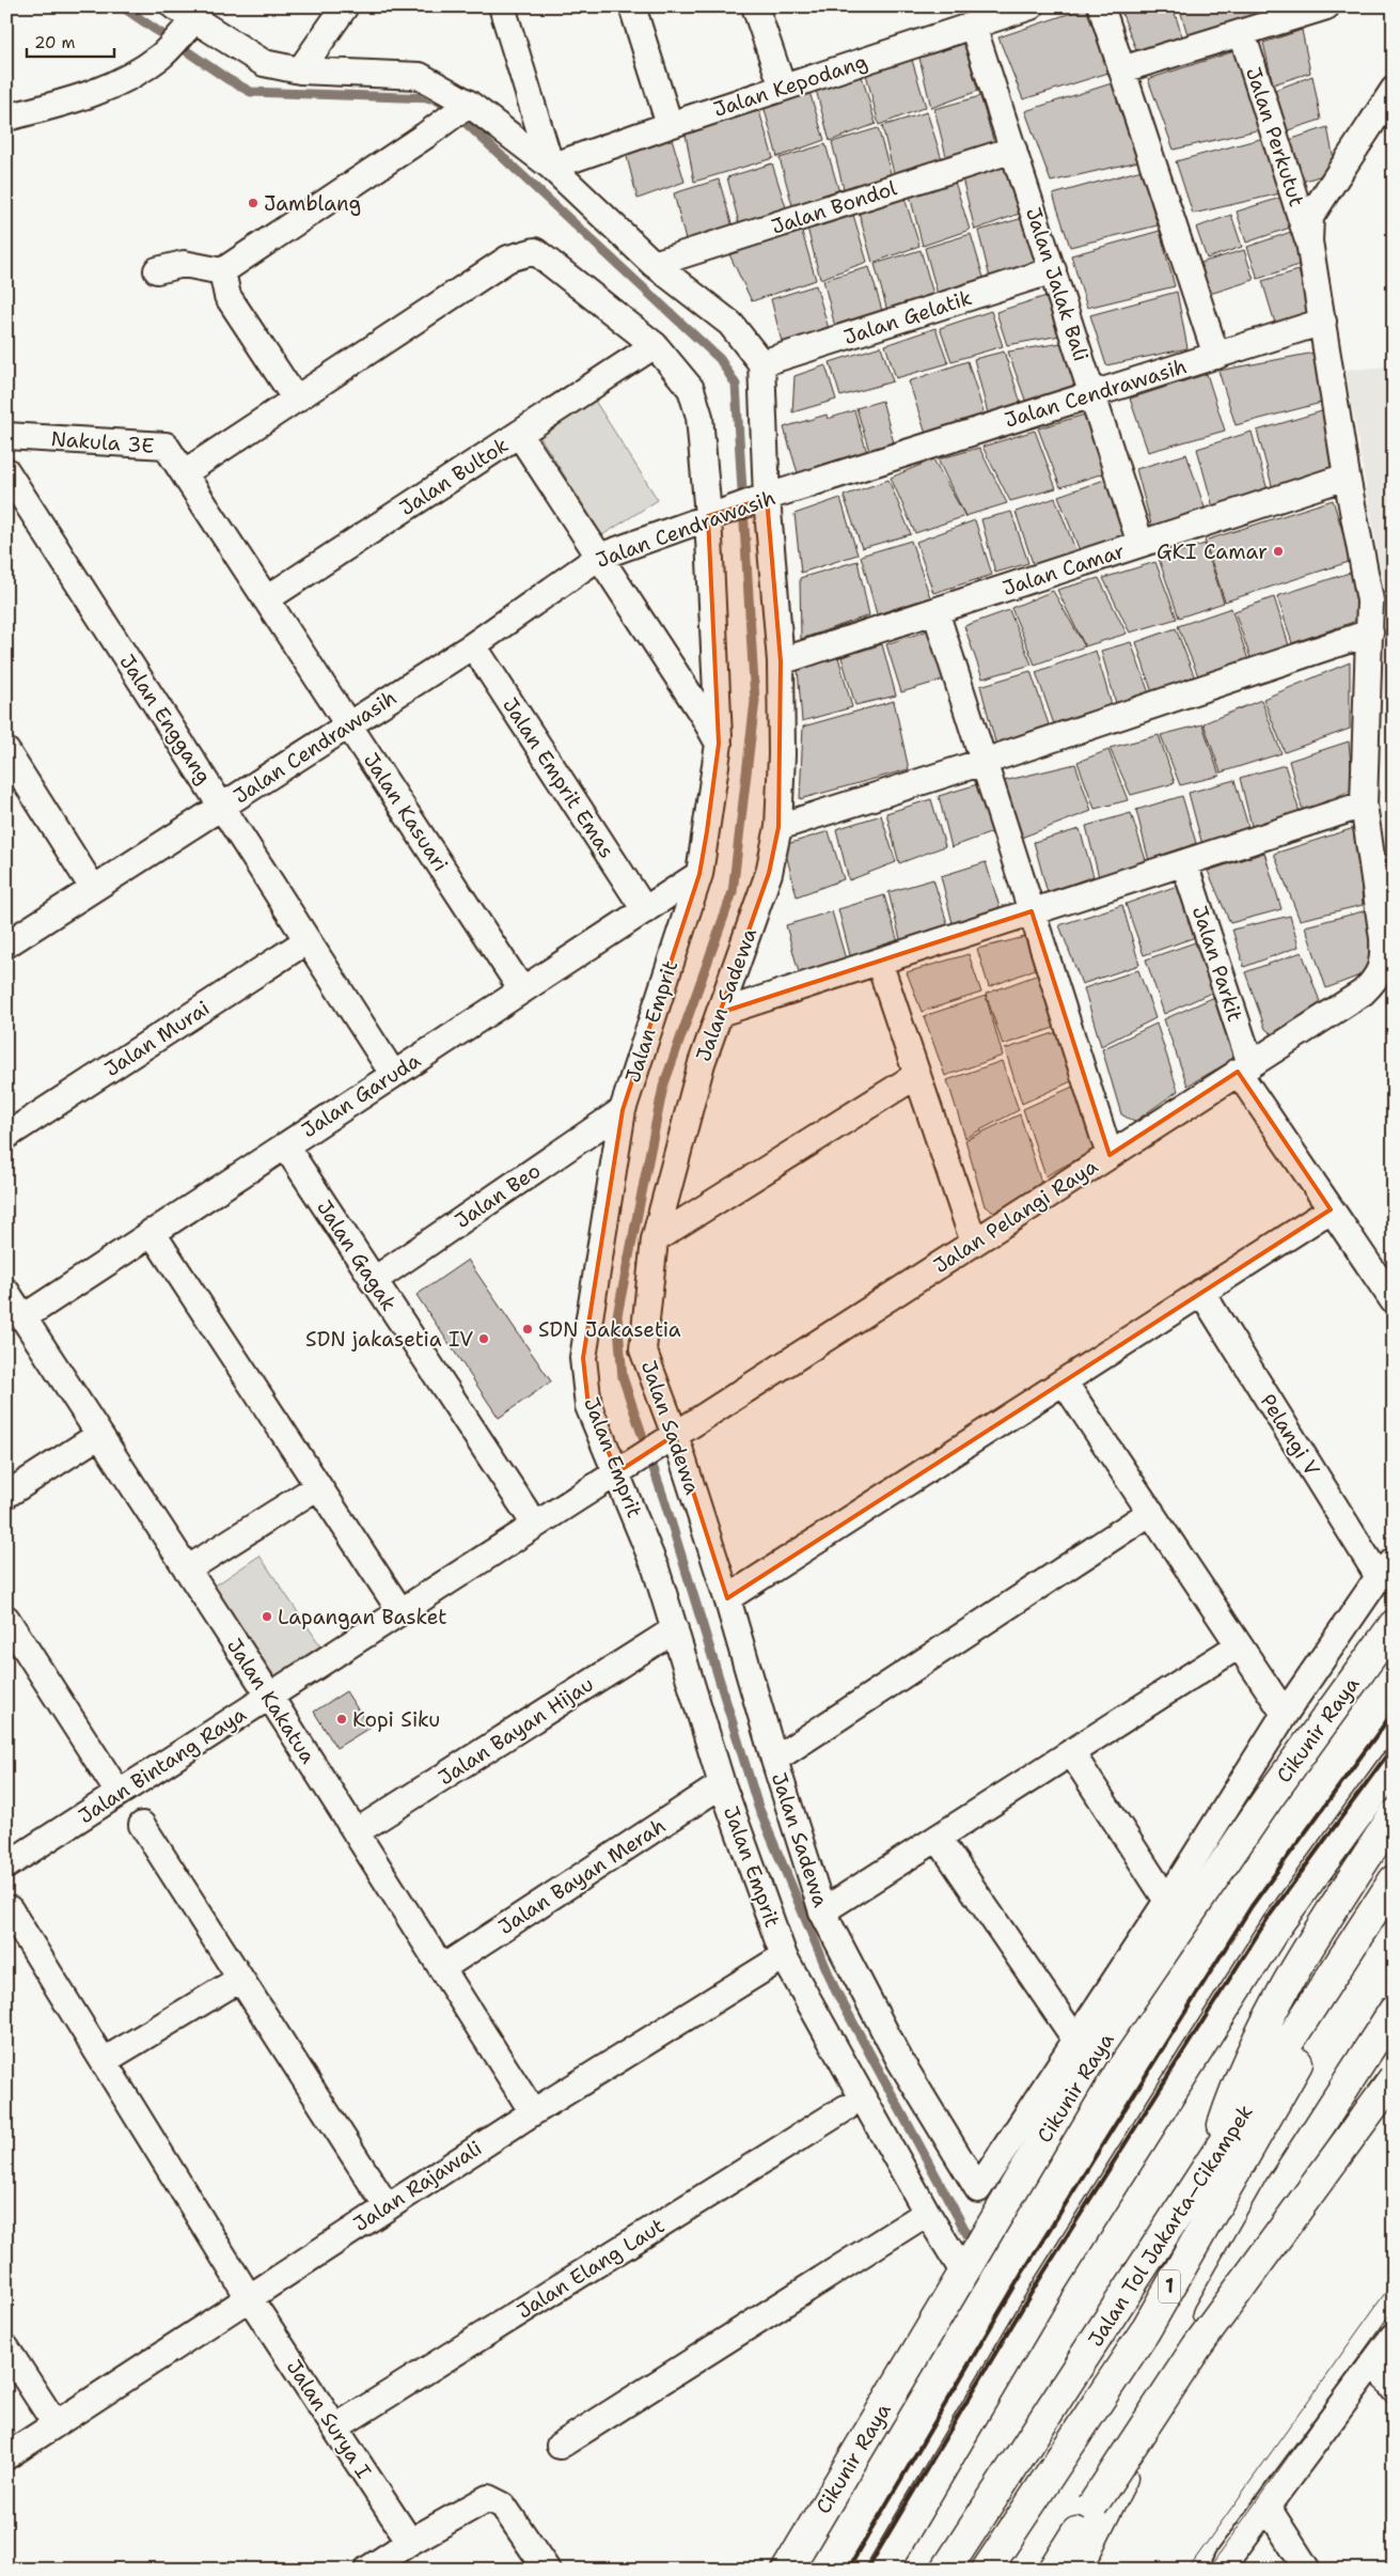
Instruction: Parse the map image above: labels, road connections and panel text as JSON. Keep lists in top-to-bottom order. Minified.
{"streets":{"main road":["Cikunir Raya","Jalan Tol Jakarta–Cikampek","1"],"street":["Jalan Kepodang","Jalan Perkutut","Jalan Bondol","Jalan Jalak Bali","Jalan Gelatik","Jalan Cendrawasih","Nakula 3E","Jalan Bultok","Jalan Camar","Jalan Enggang","Jalan Emprit Emas","Jalan Kasuari","Jalan Parkit","Jalan Sadewa","Jalan Emprit","Jalan Murai","Jalan Garuda","Jalan Beo","Jalan Pelangi Raya","Jalan Gagak","Pelangi V","Jalan Kakatua","Jalan Bayan Hijau","Jalan Bintang Raya","Jalan Bayan Merah","Jalan Rajawali","Jalan Elang Laut","Jalan Surya I"]},"crossings":[["Jalan Kepodang","Jalan Jalak Bali"],["Jalan Perkutut","Jalan Pelangi Raya"],["Jalan Bondol","Jalan Jalak Bali"],["Jalan Jalak Bali","Jalan Gelatik"],["Jalan Jalak Bali","Jalan Cendrawasih"],["Jalan Jalak Bali","Jalan Camar"],["Jalan Gelatik","Jalan Sadewa"],["Jalan Cendrawasih","Jalan Bultok"],["Jalan Cendrawasih","Jalan Enggang"],["Jalan Cendrawasih","Jalan Emprit Emas"],["Jalan Cendrawasih","Jalan Kasuari"],["Jalan Cendrawasih","Jalan Sadewa"],["Jalan Cendrawasih","Jalan Emprit"],["Jalan Cendrawasih","Jalan Pelangi Raya"],["Nakula 3E","Jalan Kasuari"],["Jalan Bultok","Jalan Kasuari"],["Jalan Camar","Jalan Sadewa"],["Jalan Camar","Jalan Pelangi Raya"],["Jalan Enggang","Jalan Murai"],["Jalan Enggang","Jalan Garuda"],["Jalan Emprit Emas","Jalan Garuda"],["Jalan Kasuari","Jalan Garuda"],["Jalan Parkit","Jalan Pelangi Raya"],["Jalan Sadewa","Jalan Pelangi Raya"],["Jalan Sadewa","Jalan Bintang Raya"],["Jalan Emprit","Jalan Garuda"],["Jalan Emprit","Jalan Beo"],["Jalan Emprit","Cikunir Raya"],["Jalan Emprit","Jalan Bayan Hijau"],["Jalan Emprit","Jalan Bintang Raya"],["Jalan Emprit","Jalan Bayan Merah"],["Jalan Emprit","Jalan Rajawali"],["Jalan Garuda","Jalan Gagak"],["Jalan Garuda","Jalan Kakatua"],["Jalan Beo","Jalan Gagak"],["Jalan Pelangi Raya","Jalan Bintang Raya"],["Jalan Gagak","Jalan Bintang Raya"],["Jalan Kakatua","Jalan Bayan Hijau"],["Jalan Kakatua","Jalan Bintang Raya"],["Jalan Kakatua","Jalan Bayan Merah"],["Jalan Kakatua","Jalan Rajawali"],["Jalan Rajawali","Jalan Surya I"],["Jalan Elang Laut","Jalan Surya I"]],"places":["Jamblang","GKI Camar","SDN Jakasetia","SDN jakasetia IV","Lapangan Basket","Kopi Siku"],"scale_bar":"20 m"}
